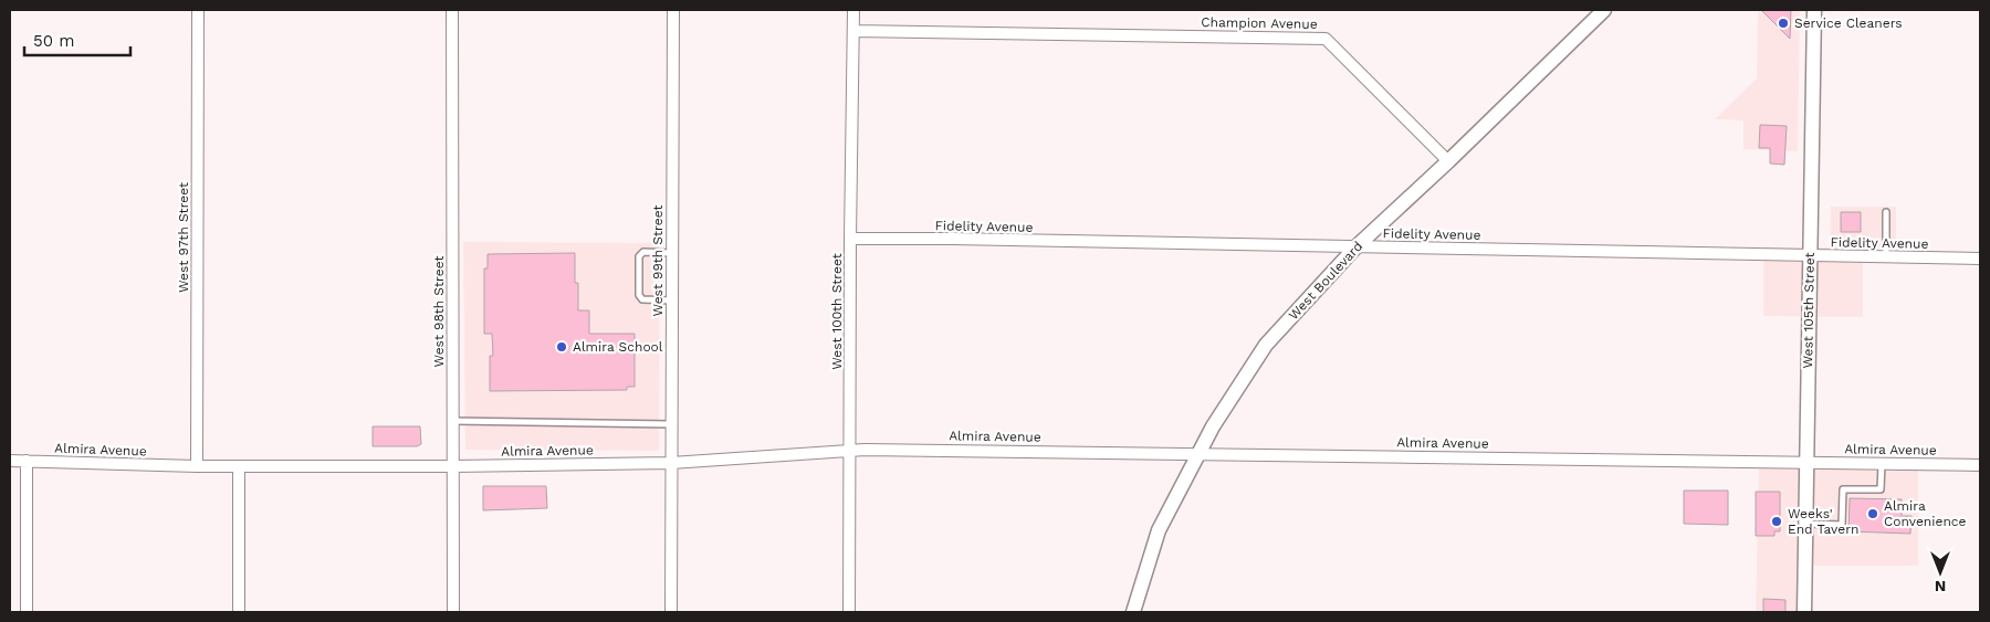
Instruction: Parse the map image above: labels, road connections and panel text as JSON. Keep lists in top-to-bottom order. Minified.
{"streets":{"street":["Champion Avenue","Fidelity Avenue","West 97th Street","West 99th Street","West Boulevard","West 105th Street","West 98th Street","West 100th Street","Almira Avenue"]},"crossings":[["Champion Avenue","West Boulevard"],["Champion Avenue","West 100th Street"],["Fidelity Avenue","West Boulevard"],["Fidelity Avenue","West 105th Street"],["Fidelity Avenue","West 100th Street"],["West 97th Street","Almira Avenue"],["West 99th Street","Almira Avenue"],["West Boulevard","Almira Avenue"],["West 105th Street","Almira Avenue"],["West 98th Street","Almira Avenue"],["West 100th Street","Almira Avenue"]],"places":["Service Cleaners","Almira School","Almira Convenience","Weeks' End Tavern"],"scale_bar":"50 m","north":"bottom"}
